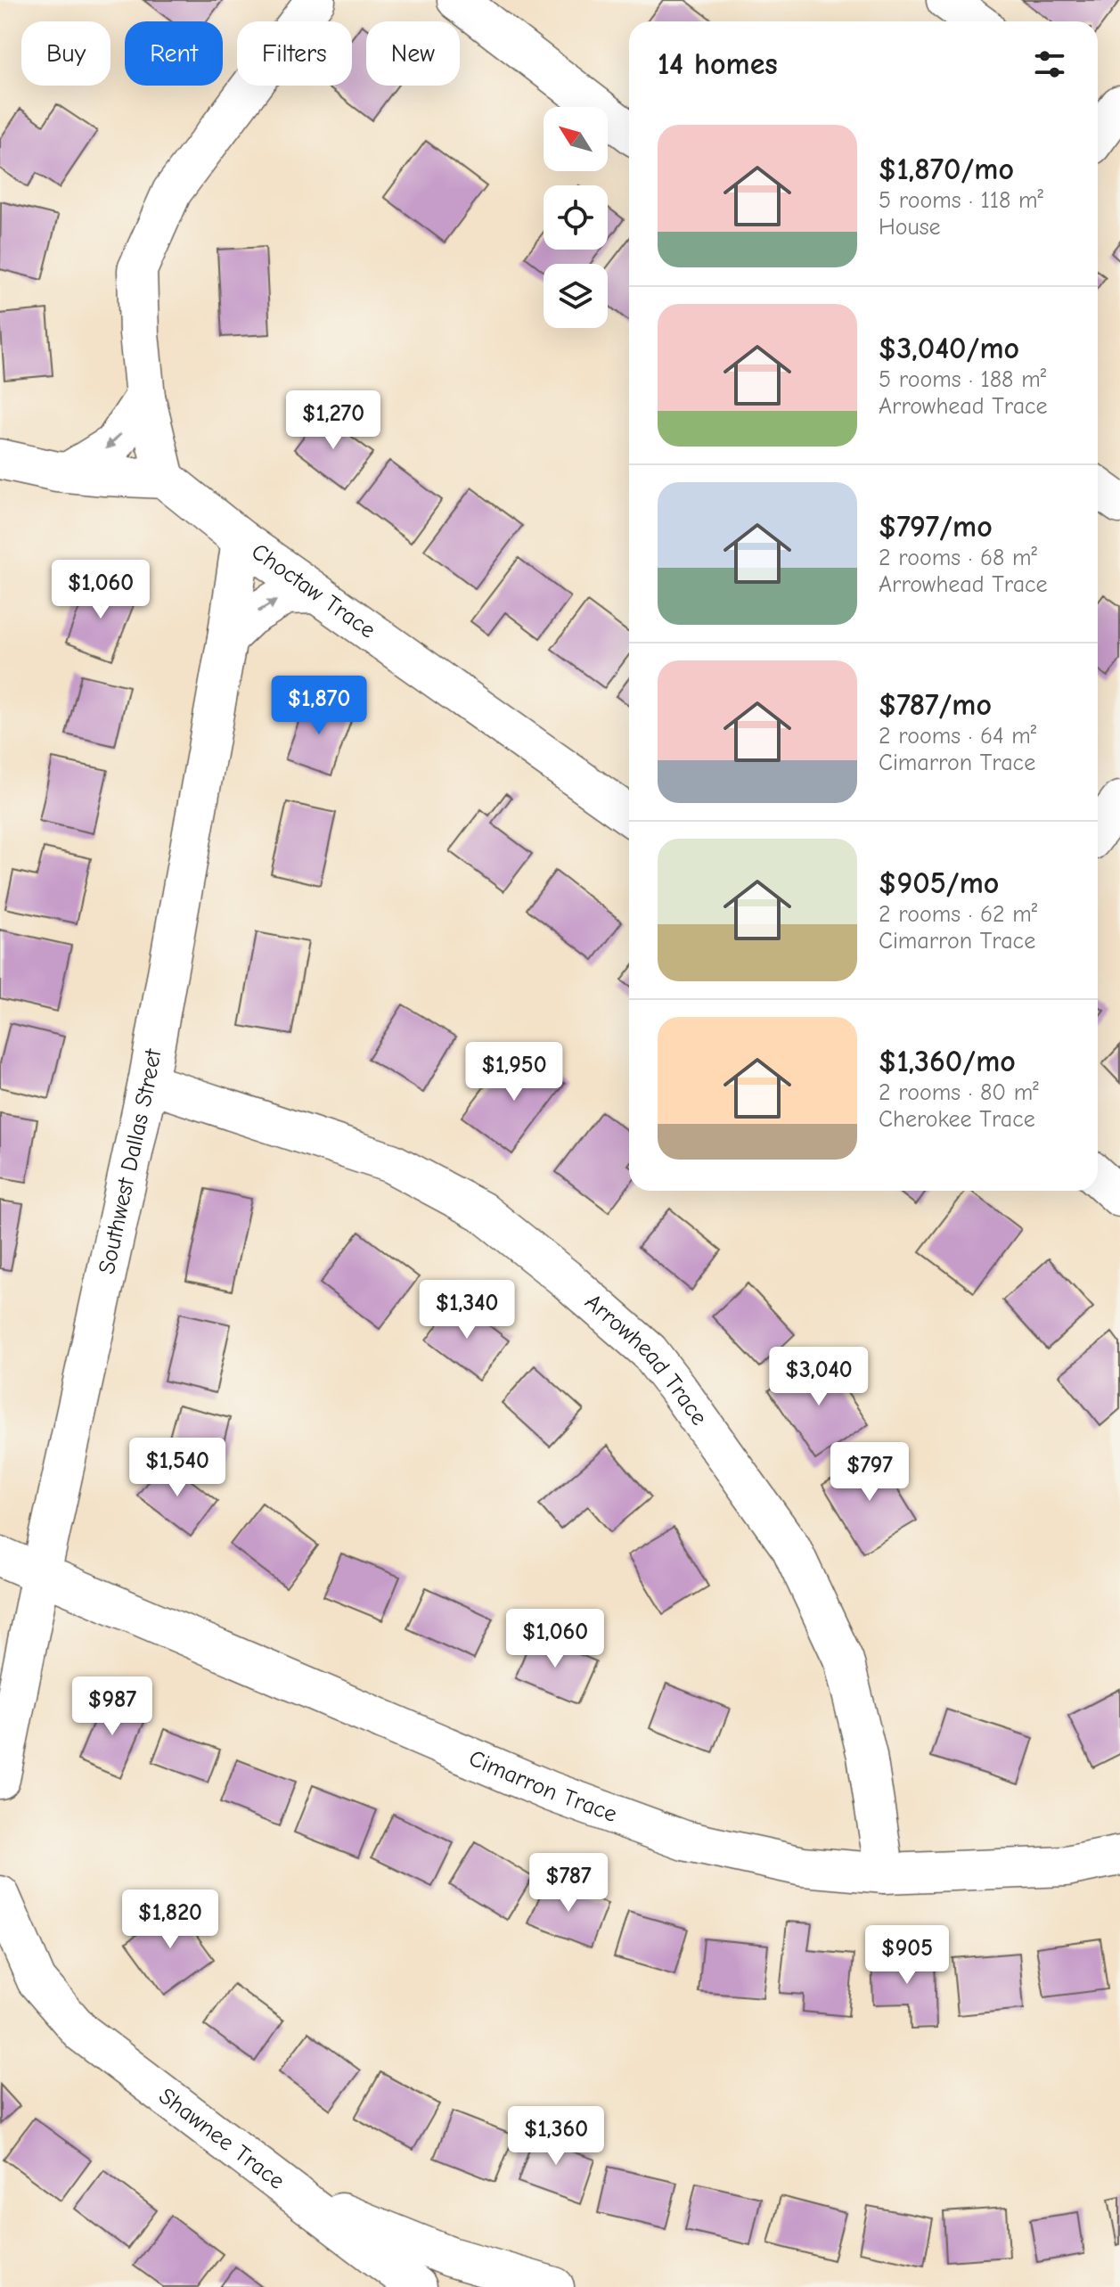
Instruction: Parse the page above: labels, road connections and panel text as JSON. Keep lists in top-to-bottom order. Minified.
{"streets":{"street":["Choctaw Trace","Southwest Dallas Street","Arrowhead Trace","Cimarron Trace","Shawnee Trace"]},"crossings":[["Choctaw Trace","Southwest Dallas Street"],["Southwest Dallas Street","Arrowhead Trace"],["Southwest Dallas Street","Cimarron Trace"],["Arrowhead Trace","Cimarron Trace"]],"north":"top left","page":{"chip":["Buy","Rent","Filters","New"],"heading":"14 homes","list":[{"name":"$1,870/mo","note":"5 rooms · 118 m² · House"},{"name":"$3,040/mo","note":"5 rooms · 188 m² · Arrowhead Trace"},{"name":"$797/mo","note":"2 rooms · 68 m² · Arrowhead Trace"},{"name":"$787/mo","note":"2 rooms · 64 m² · Cimarron Trace"},{"name":"$905/mo","note":"2 rooms · 62 m² · Cimarron Trace"},{"name":"$1,360/mo","note":"2 rooms · 80 m² · Cherokee Trace"}],"price":["$1,270","$1,060","$1,870","$1,950","$1,340","$3,040","$1,540","$797","$1,060","$987","$787","$1,820","$905","$1,360"]}}
